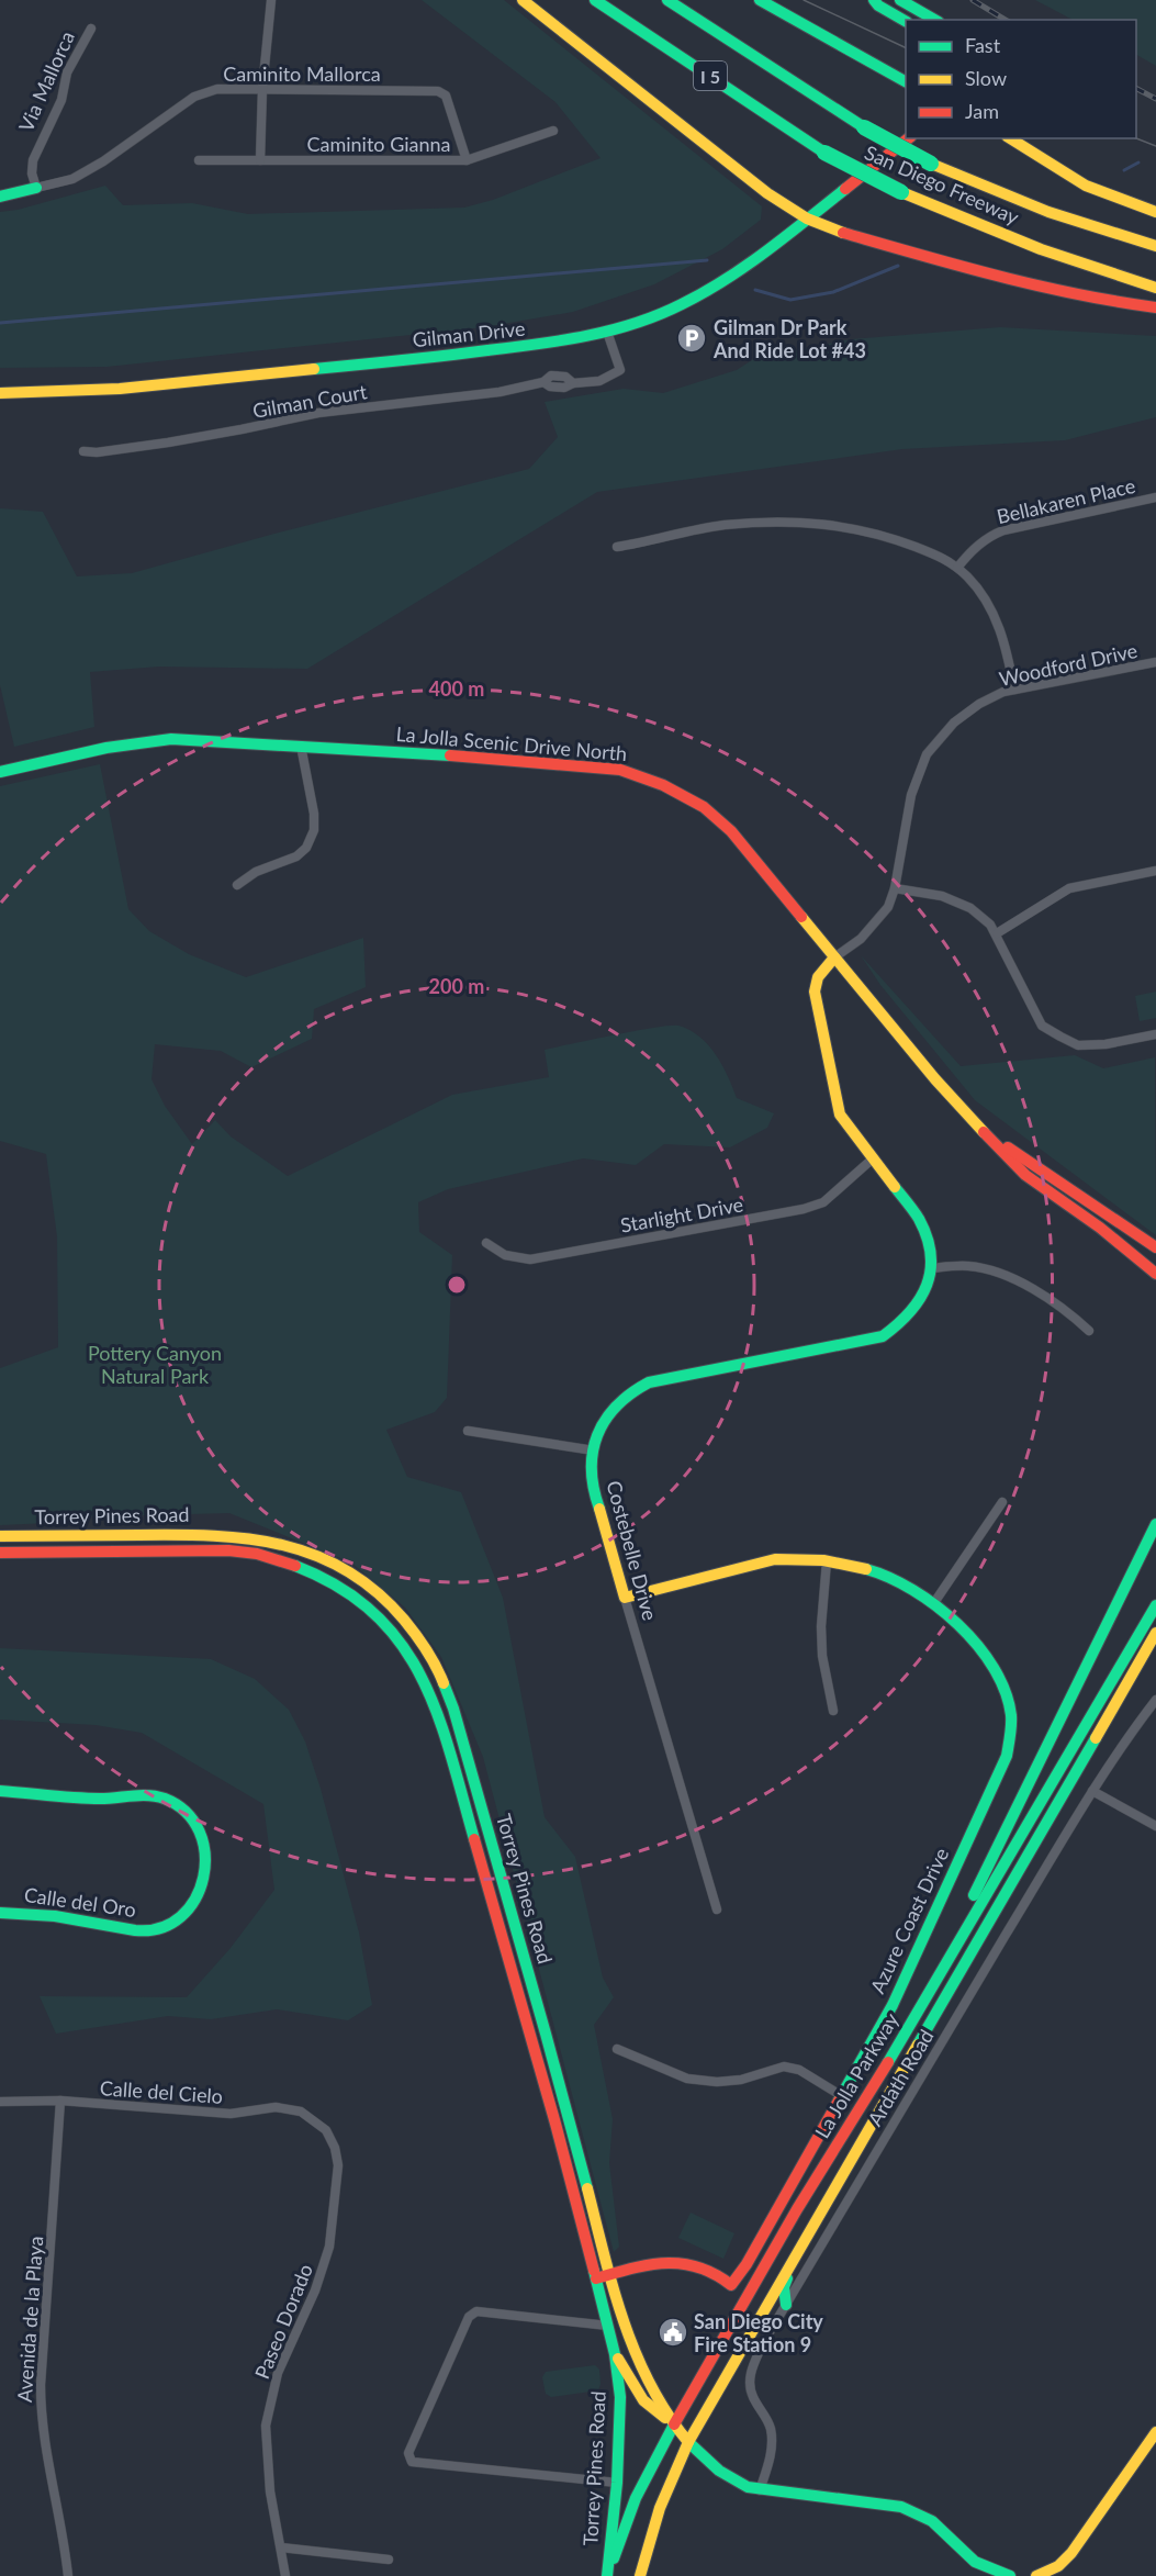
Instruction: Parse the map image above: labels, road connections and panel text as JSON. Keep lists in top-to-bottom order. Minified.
{"streets":{"main road":["I 5","San Diego Freeway","Gilman Drive","La Jolla Scenic Drive North","Torrey Pines Road","Costebelle Drive","Calle del Oro","Azure Coast Drive","La Jolla Parkway"],"street":["Caminito Mallorca","Via Mallorca","Caminito Gianna","Gilman Court","Bellakaren Place","Woodford Drive","Starlight Drive","Ardath Road","Calle del Cielo","Avenida de la Playa","Paseo Dorado"]},"crossings":[["Caminito Mallorca","Via Mallorca"],["Caminito Mallorca","Caminito Gianna"],["Gilman Drive","Gilman Court"],["Woodford Drive","La Jolla Scenic Drive North"],["Torrey Pines Road","Azure Coast Drive"],["Torrey Pines Road","La Jolla Parkway"],["Torrey Pines Road","Ardath Road"],["Calle del Cielo","Avenida de la Playa"],["Calle del Cielo","Paseo Dorado"]],"parks":["Pottery Canyon Natural Park"],"places":{"parking":["Gilman Dr Park And Ride Lot #43"],"public building":["San Diego City Fire Station 9"]},"legend":["Fast","Slow","Jam"],"rings":["400 m","200 m"]}
